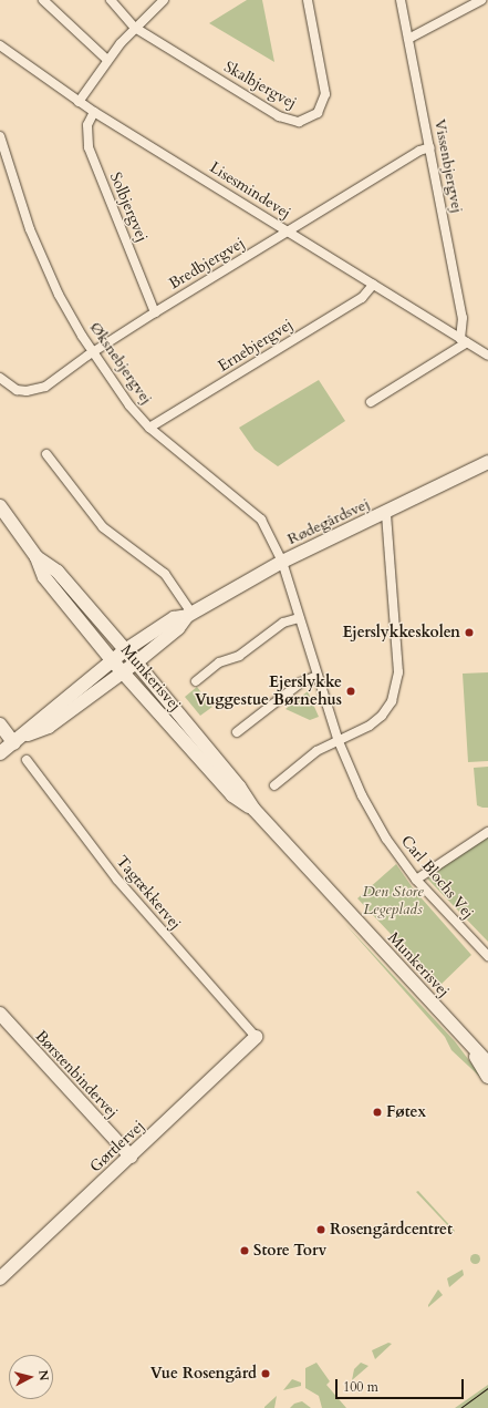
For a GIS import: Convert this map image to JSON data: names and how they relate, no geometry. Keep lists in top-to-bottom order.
{
  "streets": {
    "street": [
      "Skalbjergvej",
      "Vissenbjergvej",
      "Lisesmindevej",
      "Solbjergvej",
      "Bredbjergvej",
      "Ernebjergvej",
      "Øksnebjergvej",
      "Rødegårdsvej",
      "Munkerisvej",
      "Carl Blochs Vej",
      "Tagtækkervej",
      "Børstenbindervej",
      "Gørtlervej"
    ]
  },
  "crossings": [
    ["Vissenbjergvej", "Lisesmindevej"],
    ["Vissenbjergvej", "Bredbjergvej"],
    ["Lisesmindevej", "Solbjergvej"],
    ["Lisesmindevej", "Bredbjergvej"],
    ["Lisesmindevej", "Ernebjergvej"],
    ["Solbjergvej", "Bredbjergvej"],
    ["Bredbjergvej", "Øksnebjergvej"],
    ["Ernebjergvej", "Øksnebjergvej"],
    ["Øksnebjergvej", "Rødegårdsvej"],
    ["Øksnebjergvej", "Carl Blochs Vej"],
    ["Rødegårdsvej", "Munkerisvej"],
    ["Rødegårdsvej", "Carl Blochs Vej"],
    ["Tagtækkervej", "Gørtlervej"],
    ["Børstenbindervej", "Gørtlervej"]
  ],
  "parks": ["Den Store Legeplads"],
  "places": [
    "Ejerslykkeskolen",
    "Ejerslykke Vuggestue Børnehus",
    "Føtex",
    "Rosengårdcentret",
    "Store Torv",
    "Vue Rosengård"
  ],
  "scale_bar": "100 m",
  "north": "right"
}
